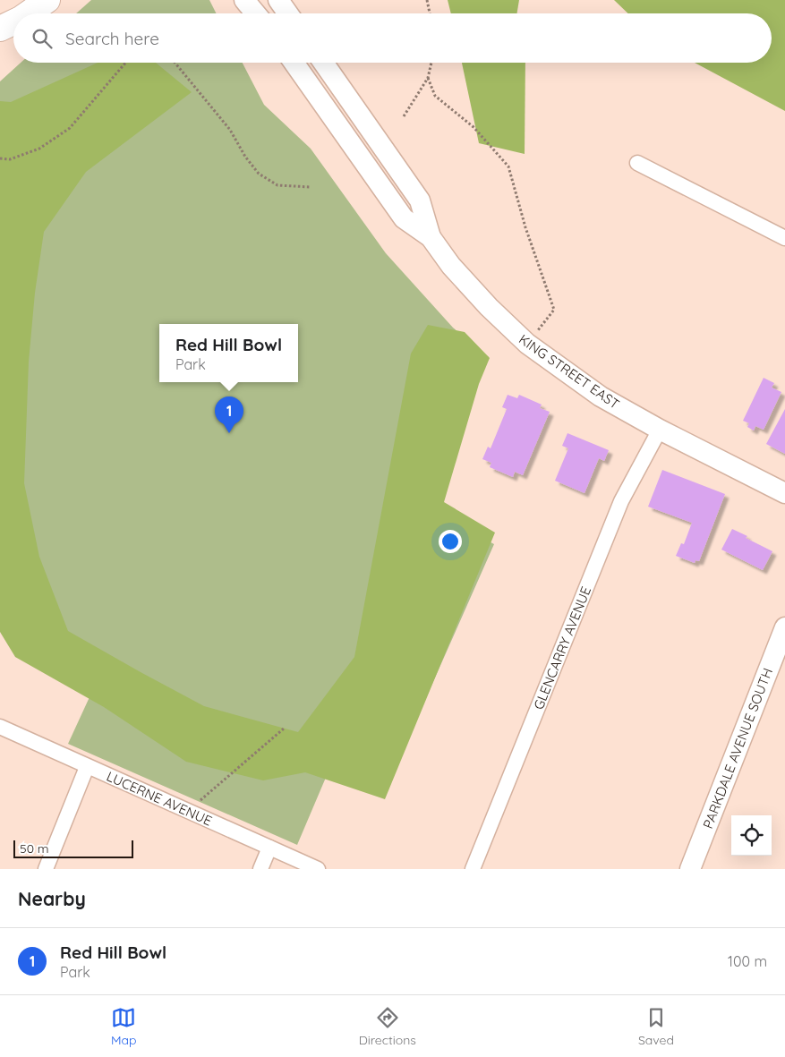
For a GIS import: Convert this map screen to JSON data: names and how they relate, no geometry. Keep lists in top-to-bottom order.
{
  "streets": {
    "main road": ["KING STREET EAST", "PARKDALE AVENUE SOUTH"],
    "street": ["GLENCARRY AVENUE", "LUCERNE AVENUE"]
  },
  "crossings": [
    ["KING STREET EAST", "GLENCARRY AVENUE"]
  ],
  "scale_bar": "50 m",
  "page": {
    "search": "Search here",
    "popup": ["Red Hill Bowl", "Park"],
    "pins": "1",
    "scale": "50 m",
    "heading": "Nearby",
    "list": [
      {
        "mark": "1",
        "name": "Red Hill Bowl",
        "note": "Park",
        "value": "100 m"
      }
    ],
    "nav": ["Map", "Directions", "Saved"]
  }
}
